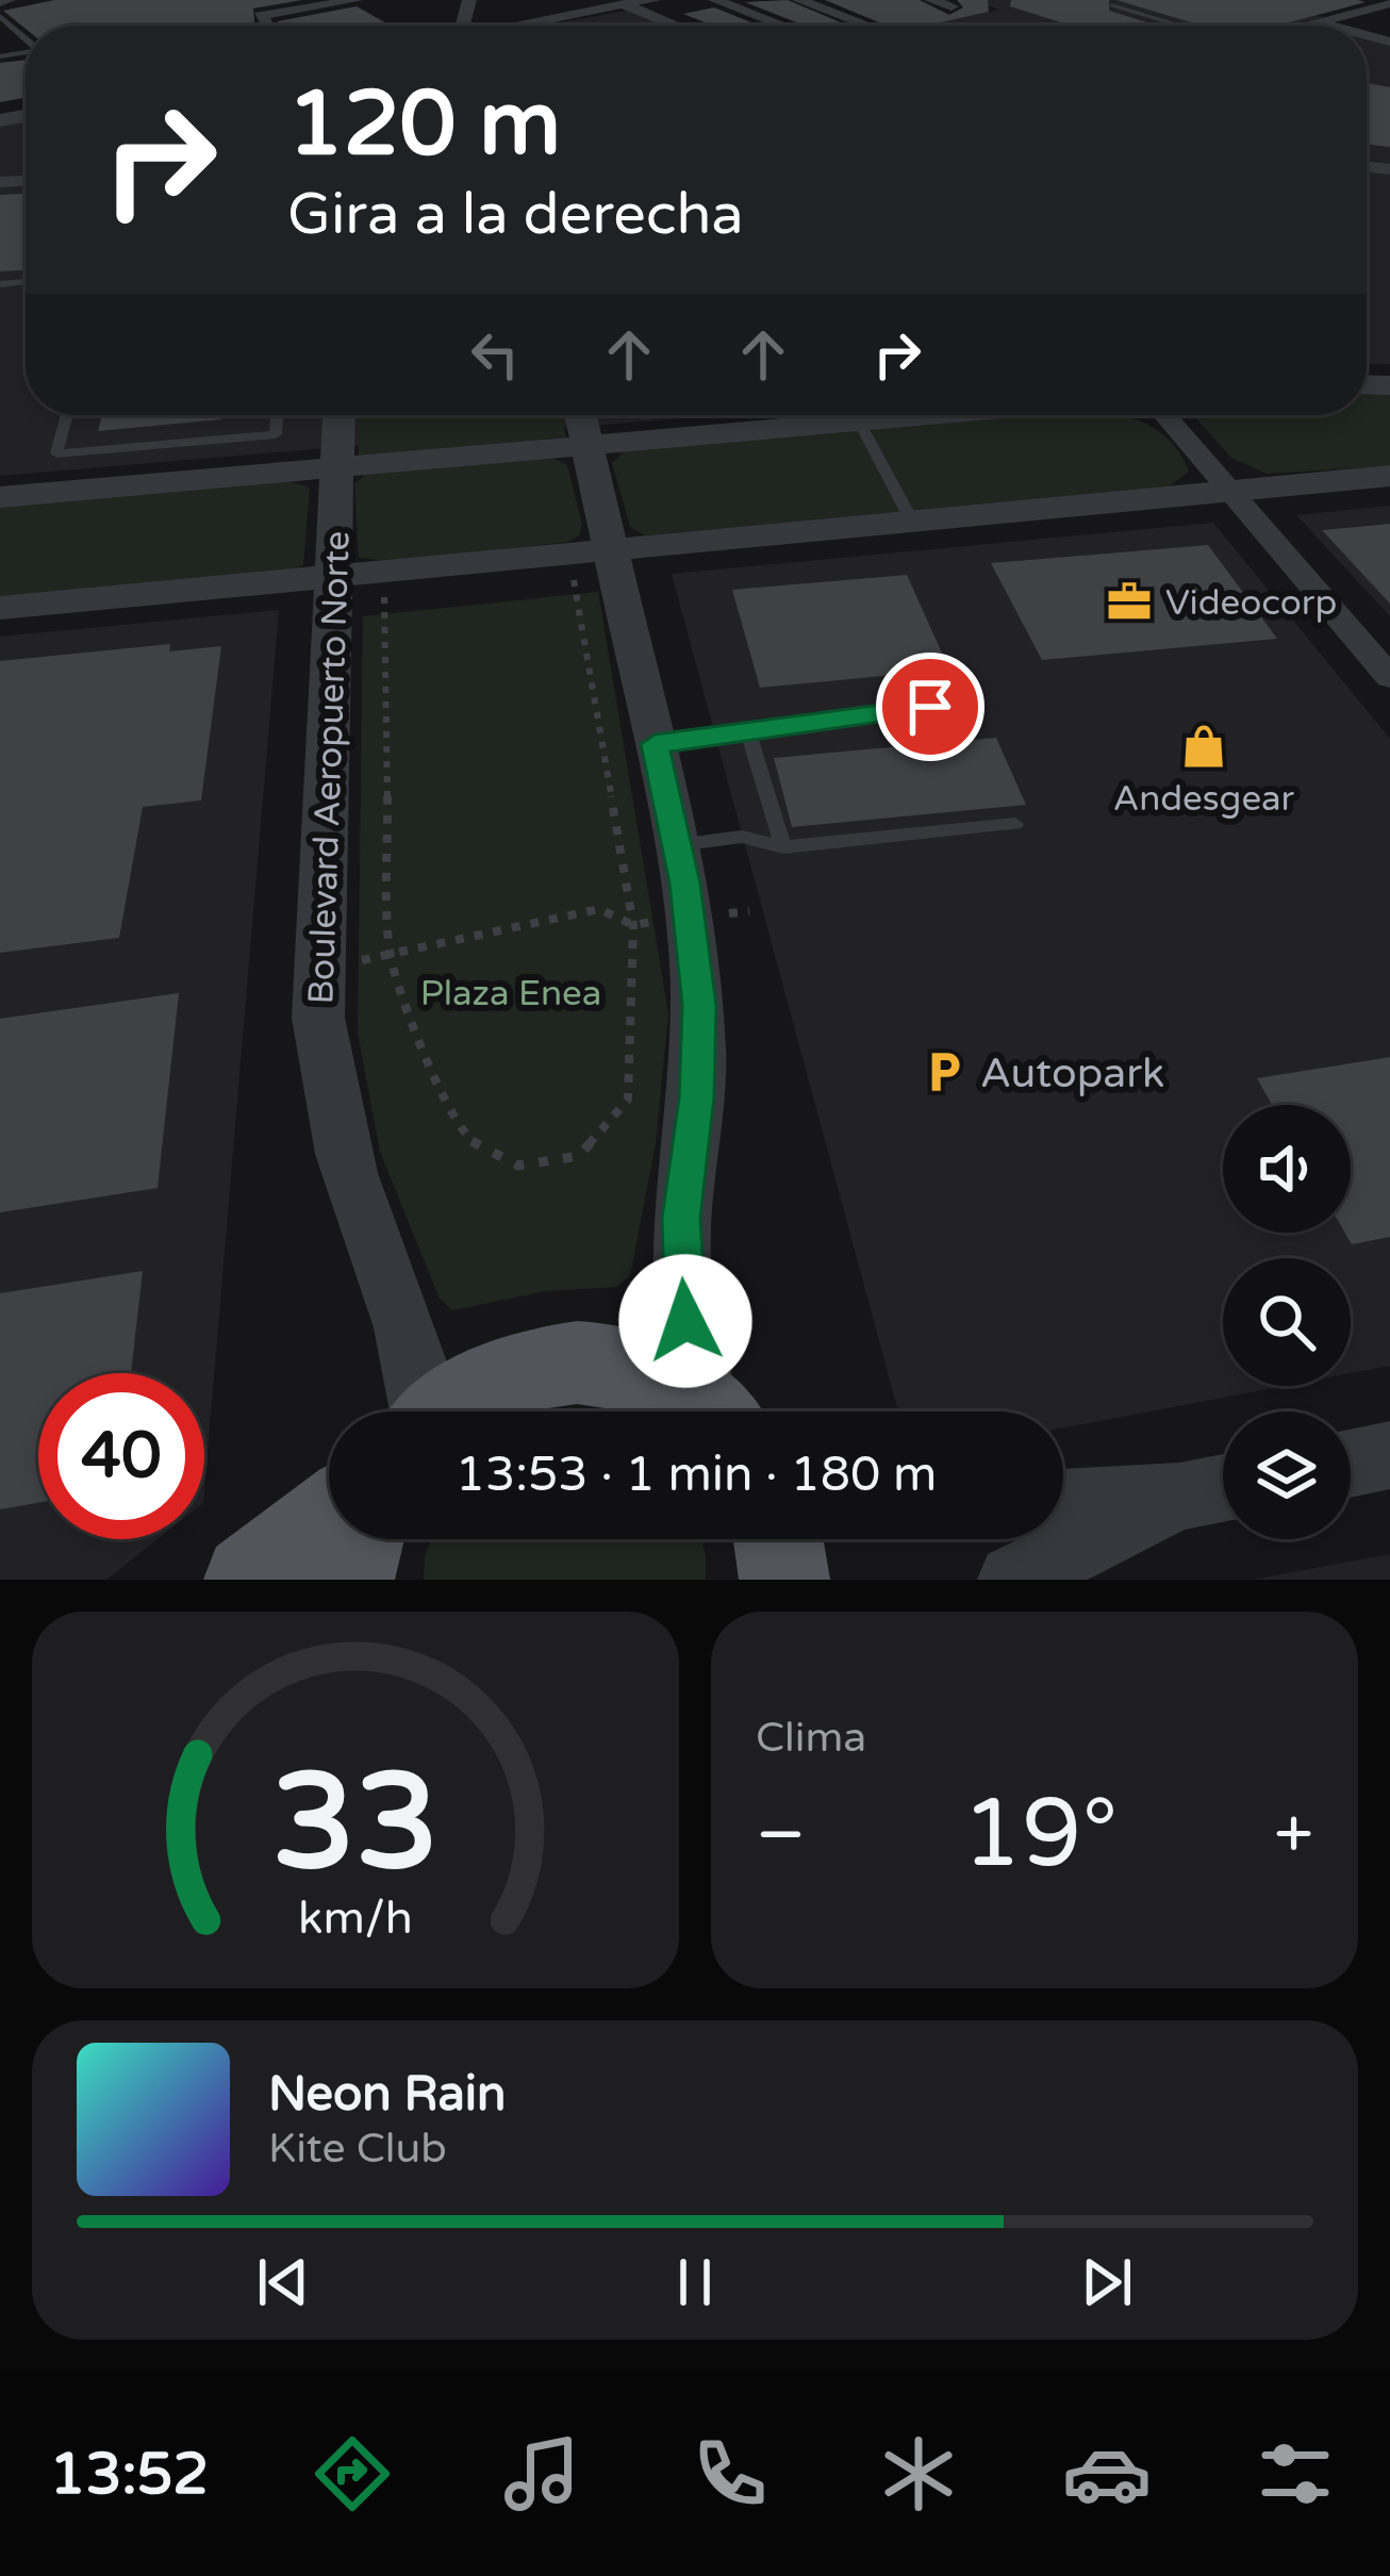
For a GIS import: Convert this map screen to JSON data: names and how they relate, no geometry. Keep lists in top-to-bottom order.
{
  "streets": {
    "street": ["Boulevard Aeropuerto Norte"]
  },
  "parks": ["Plaza Enea"],
  "places": {
    "office": ["Videocorp"],
    "shop": ["Andesgear"],
    "parking": ["Autopark"]
  },
  "page": {
    "turn": ["120 m", "Gira a la derecha"],
    "limit": "40",
    "trip": "13:53 · 1 min · 180 m",
    "tile": "Clima",
    "heat": ["−", "19°", "+"],
    "song": ["Neon Rain", "Kite Club"],
    "tabs": "13:52",
    "gauge": ["33", "km/h"]
  }
}
